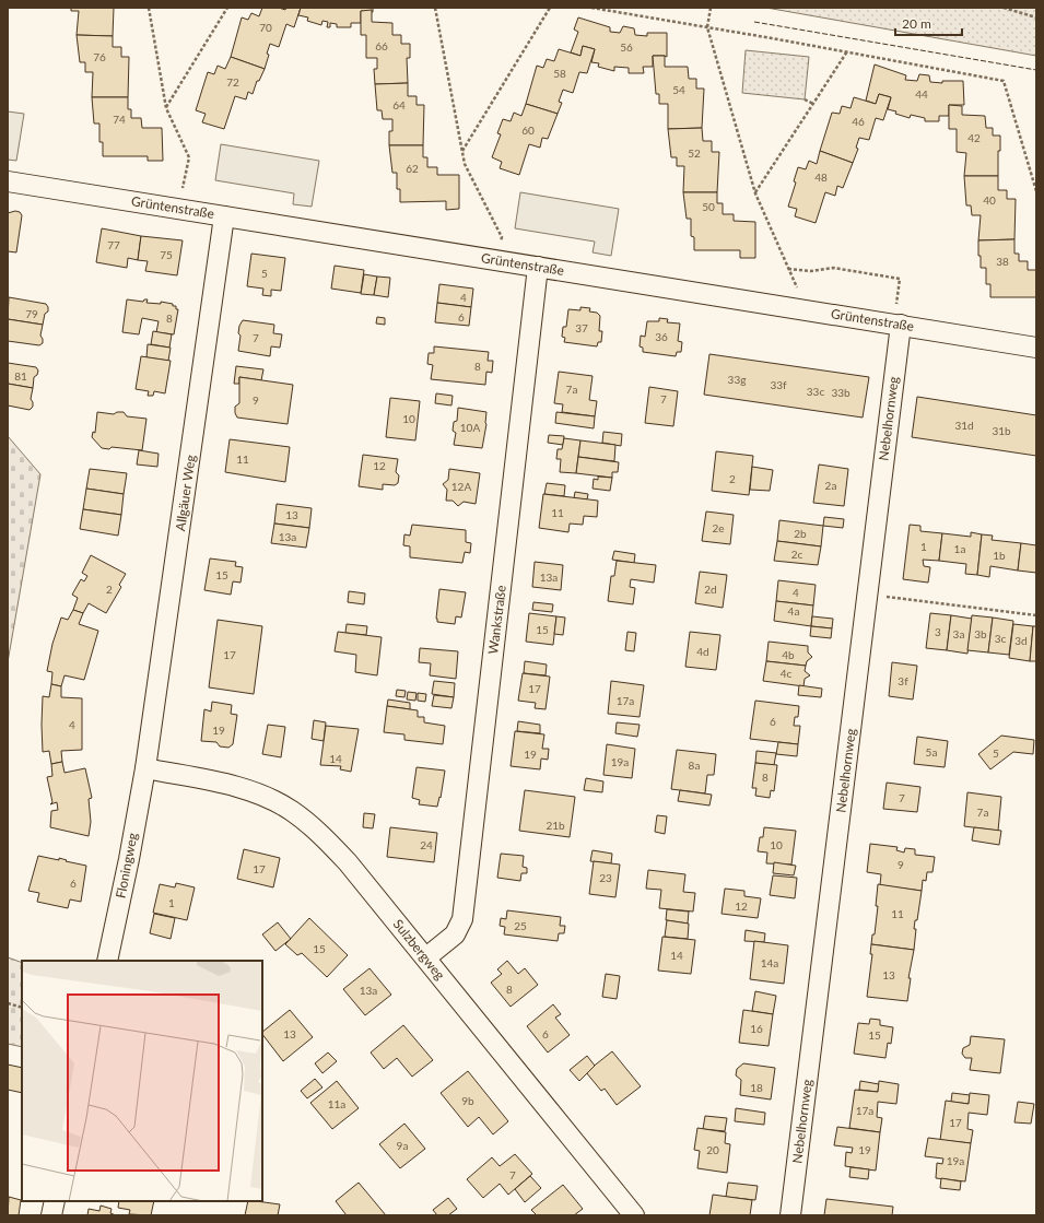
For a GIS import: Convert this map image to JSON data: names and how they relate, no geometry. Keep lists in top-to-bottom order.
{
  "streets": {
    "street": [
      "Grüntenstraße",
      "Nebelhornweg",
      "Allgäuer Weg",
      "Wankstraße",
      "Floningweg",
      "Sulzbergweg"
    ]
  },
  "crossings": [
    ["Grüntenstraße", "Nebelhornweg"],
    ["Grüntenstraße", "Allgäuer Weg"],
    ["Grüntenstraße", "Wankstraße"],
    ["Allgäuer Weg", "Floningweg"],
    ["Allgäuer Weg", "Sulzbergweg"],
    ["Wankstraße", "Sulzbergweg"],
    ["Floningweg", "Sulzbergweg"]
  ],
  "house_numbers": [
    "70",
    "66",
    "56",
    "76",
    "58",
    "72",
    "54",
    "44",
    "64",
    "74",
    "46",
    "60",
    "42",
    "52",
    "62",
    "48",
    "40",
    "50",
    "77",
    "75",
    "38",
    "5",
    "4",
    "79",
    "6",
    "8",
    "37",
    "36",
    "7",
    "8",
    "81",
    "33g",
    "33f",
    "7a",
    "33c",
    "33b",
    "7",
    "9",
    "10",
    "31d",
    "10A",
    "31b",
    "11",
    "12",
    "2",
    "2a",
    "12A",
    "11",
    "13",
    "2e",
    "2b",
    "13a",
    "1",
    "1a",
    "2c",
    "1b",
    "15",
    "13a",
    "2",
    "2d",
    "4",
    "4a",
    "15",
    "3",
    "3a",
    "3b",
    "3c",
    "3d",
    "4d",
    "17",
    "4b",
    "4c",
    "3f",
    "17",
    "17a",
    "6",
    "4",
    "19",
    "5a",
    "5",
    "19",
    "14",
    "19a",
    "8a",
    "8",
    "7",
    "7a",
    "21b",
    "24",
    "10",
    "9",
    "17",
    "23",
    "6",
    "1",
    "12",
    "11",
    "25",
    "15",
    "14",
    "14a",
    "13",
    "8",
    "13a",
    "16",
    "13",
    "6",
    "15",
    "18",
    "9b",
    "11a",
    "17a",
    "17",
    "9a",
    "20",
    "19",
    "19a",
    "7"
  ],
  "scale_bar": "20 m"
}
